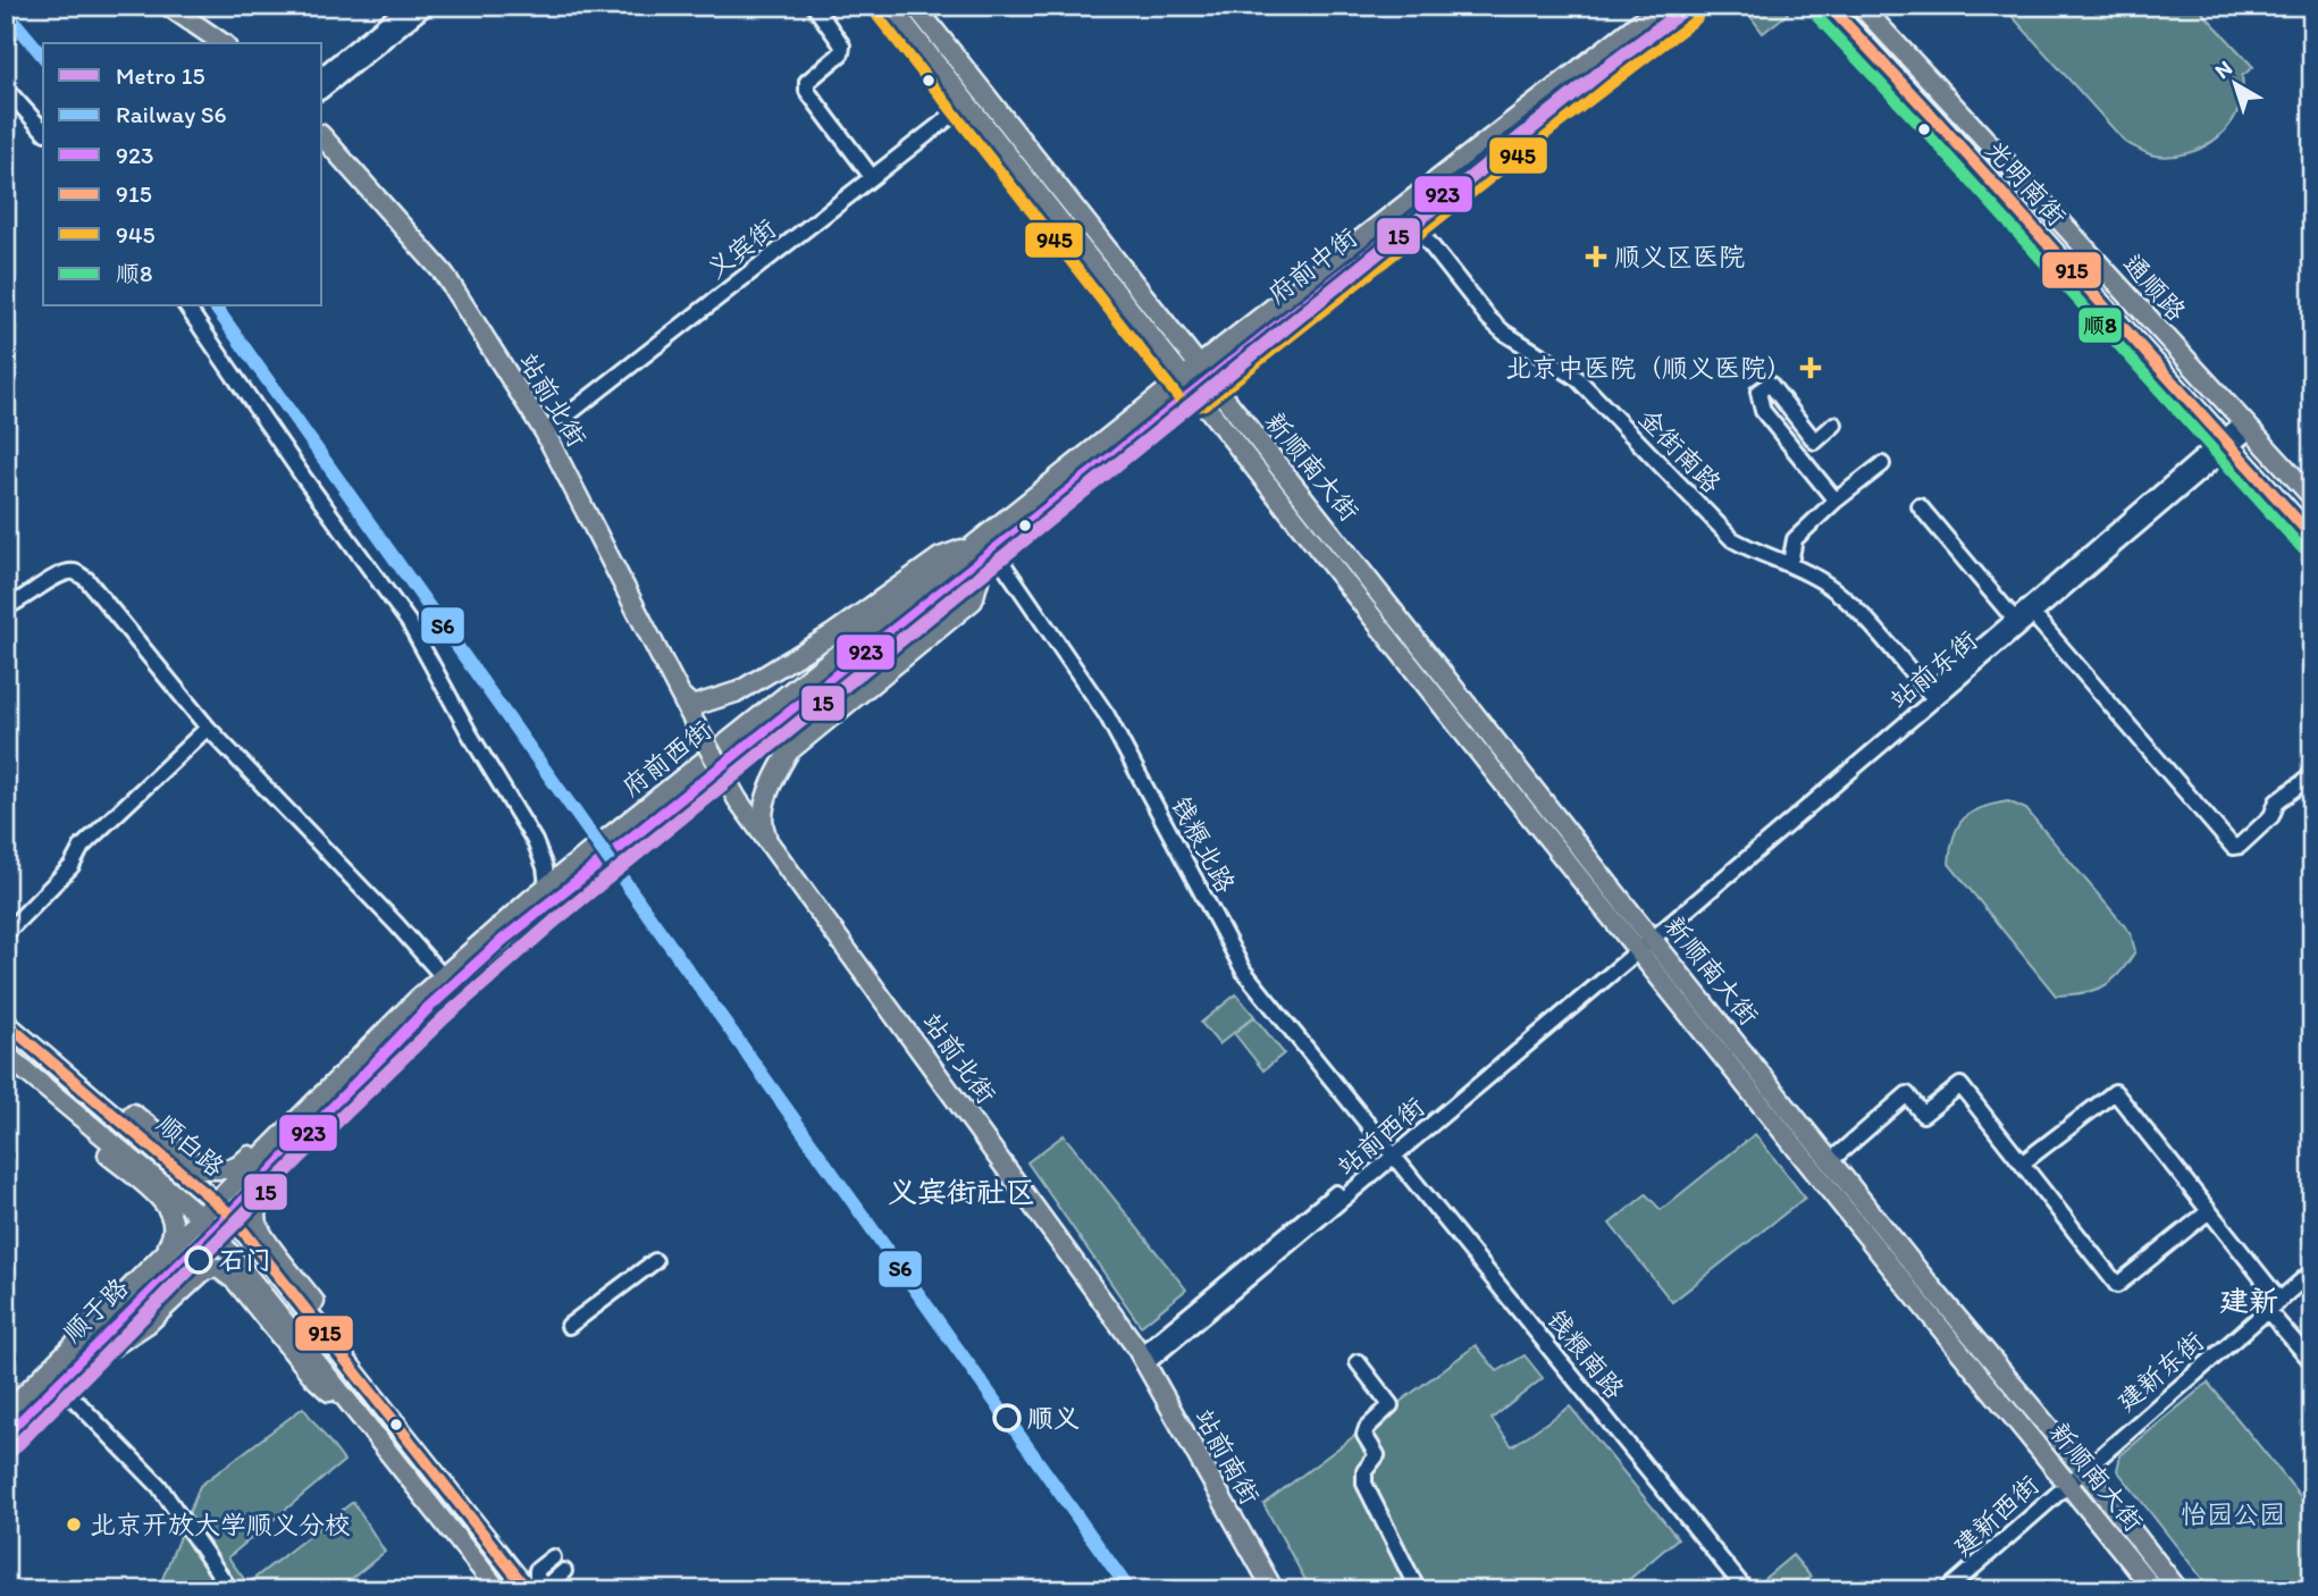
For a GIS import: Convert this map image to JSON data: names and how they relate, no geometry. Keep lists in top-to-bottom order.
{
  "streets": {
    "main road": [
      "光明南街",
      "府前中街",
      "通顺路",
      "站前北街",
      "新顺南大街",
      "府前西街",
      "顺白路",
      "顺于路",
      "站前南街"
    ],
    "street": [
      "义宾街",
      "金街南路",
      "站前东街",
      "钱粮北路",
      "站前西街",
      "钱粮南路",
      "建新东街",
      "建新西街"
    ]
  },
  "crossings": [
    ["光明南街", "站前东街"],
    ["义宾街", "站前北街"],
    ["义宾街", "新顺南大街"],
    ["府前中街", "金街南路"],
    ["府前中街", "新顺南大街"],
    ["府前中街", "府前西街"],
    ["通顺路", "站前东街"],
    ["站前北街", "站前西街"],
    ["站前北街", "站前南街"],
    ["金街南路", "站前东街"],
    ["新顺南大街", "站前东街"],
    ["新顺南大街", "府前西街"],
    ["新顺南大街", "站前西街"],
    ["新顺南大街", "建新东街"],
    ["新顺南大街", "建新西街"],
    ["站前东街", "站前西街"],
    ["府前西街", "钱粮北路"],
    ["府前西街", "顺白路"],
    ["府前西街", "顺于路"],
    ["钱粮北路", "站前西街"],
    ["钱粮北路", "钱粮南路"],
    ["站前西街", "钱粮南路"],
    ["站前西街", "站前南街"],
    ["顺白路", "顺于路"],
    ["建新东街", "建新西街"]
  ],
  "districts": ["义宾街社区", "建新"],
  "parks": ["怡园公园"],
  "places": {
    "health": ["顺义区医院", "北京中医院（顺义医院）"],
    "other": ["石门", "顺义", "北京开放大学顺义分校"]
  },
  "lines": [
    "metro line 15",
    "transit line 923",
    "transit line 915",
    "rail line S6",
    "transit line 945",
    "transit line 顺8"
  ],
  "legend": [
    "Metro 15",
    "Railway S6",
    "923",
    "915",
    "945",
    "顺8"
  ],
  "north": "top left"
}
